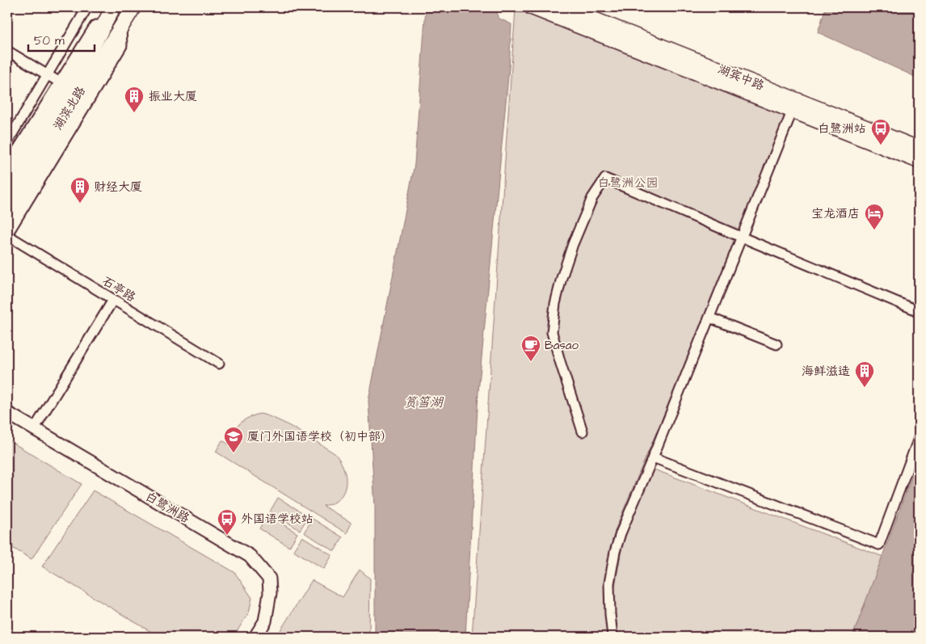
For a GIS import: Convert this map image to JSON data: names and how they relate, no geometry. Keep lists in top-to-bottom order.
{
  "streets": {
    "main road": ["湖宾中路", "湖滨北路"],
    "street": ["石亭路", "白鹭洲路"]
  },
  "water": ["筼筜湖"],
  "parks": ["白鹭洲公园"],
  "places": {
    "building": ["振业大厦", "财经大厦", "海鲜滋造"],
    "bus stop": ["白鹭洲站", "外国语学校站"],
    "hotel": ["宝龙酒店"],
    "cafe": ["Basao"],
    "school or university": ["厦门外国语学校（初中部）"]
  },
  "scale_bar": "50 m"
}
